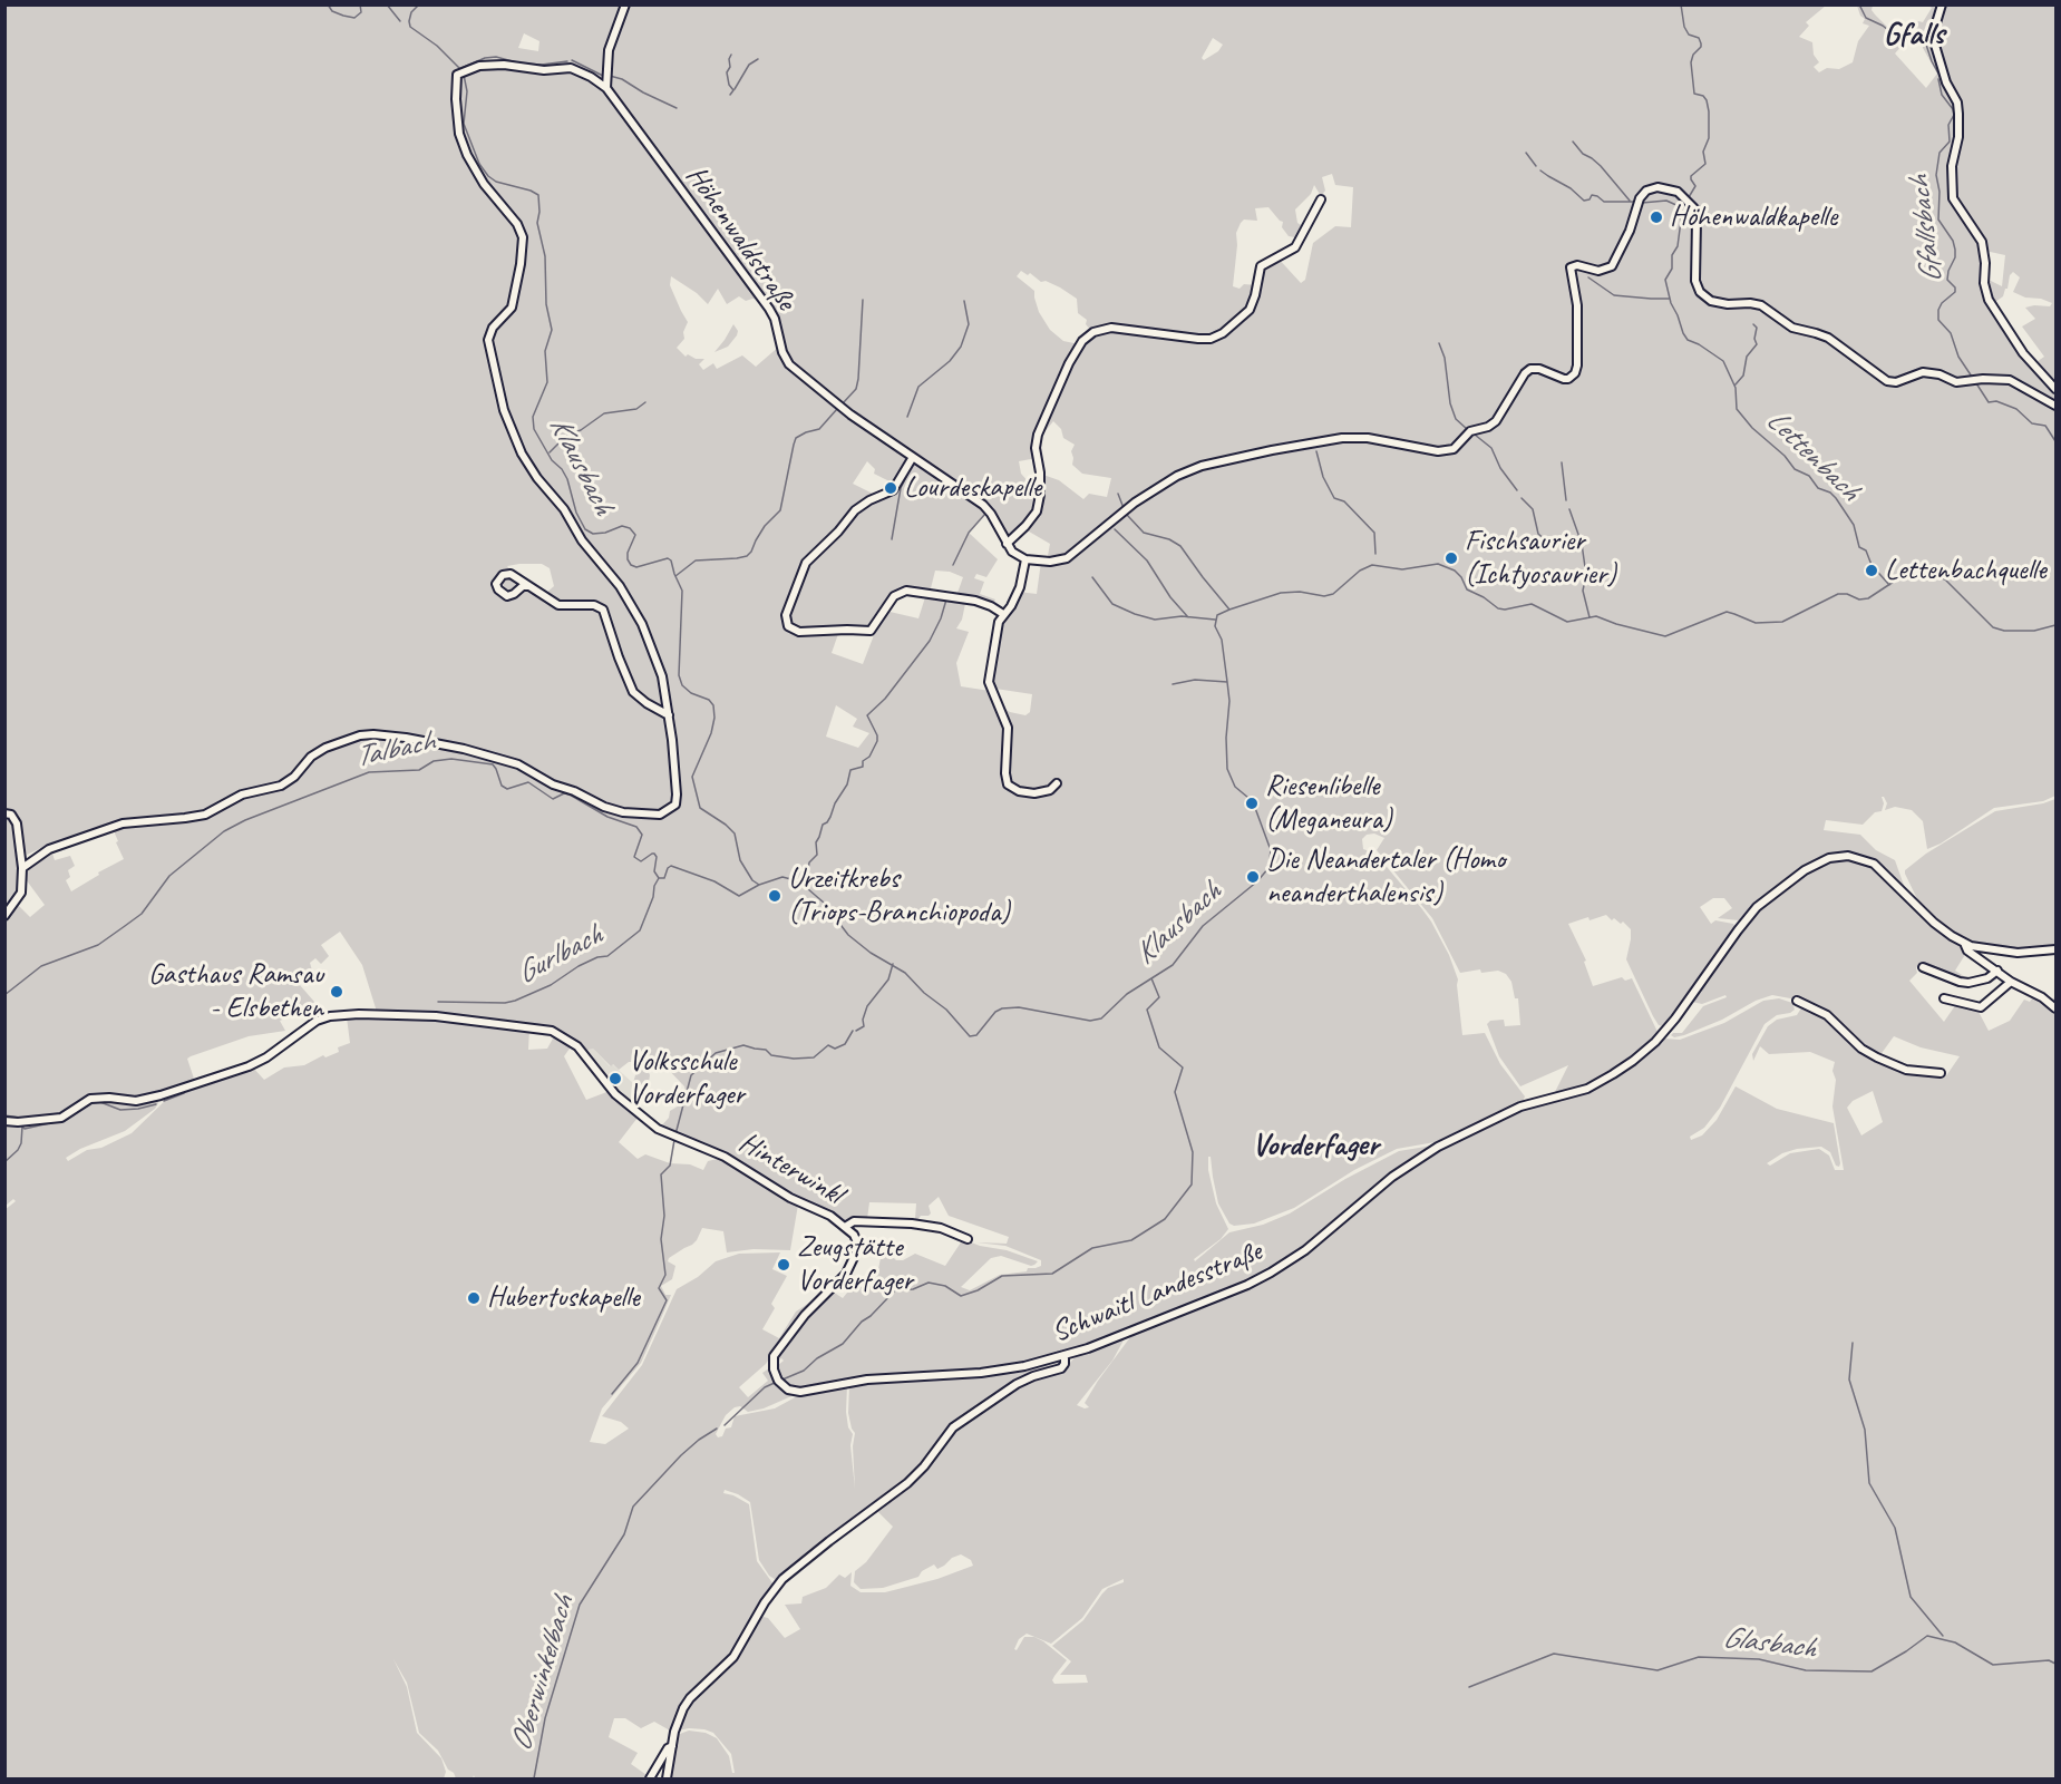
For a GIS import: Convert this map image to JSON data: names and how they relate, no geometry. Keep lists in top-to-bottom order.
{
  "streets": {
    "street": ["Höhenwaldstraße", "Hinterwinkl", "Schwaitl Landesstraße"]
  },
  "crossings": [
    ["Hinterwinkl", "Schwaitl Landesstraße"]
  ],
  "districts": ["Gfalls", "Vorderfager"],
  "water": [
    "Gfallsbach",
    "Lettenbach",
    "Klausbach",
    "Talbach",
    "Gurlbach",
    "Glasbach",
    "Oberwinkelbach"
  ],
  "places": [
    "Höhenwaldkapelle",
    "Lourdeskapelle",
    "Fischsaurier (Ichtyosaurier)",
    "Lettenbachquelle",
    "Riesenlibelle (Meganeura)",
    "Die Neandertaler (Homo neanderthalensis)",
    "Urzeitkrebs (Triops-Branchiopoda)",
    "Gasthaus Ramsau - Elsbethen",
    "Volksschule Vorderfager",
    "Zeugstätte Vorderfager",
    "Hubertuskapelle"
  ]
}
